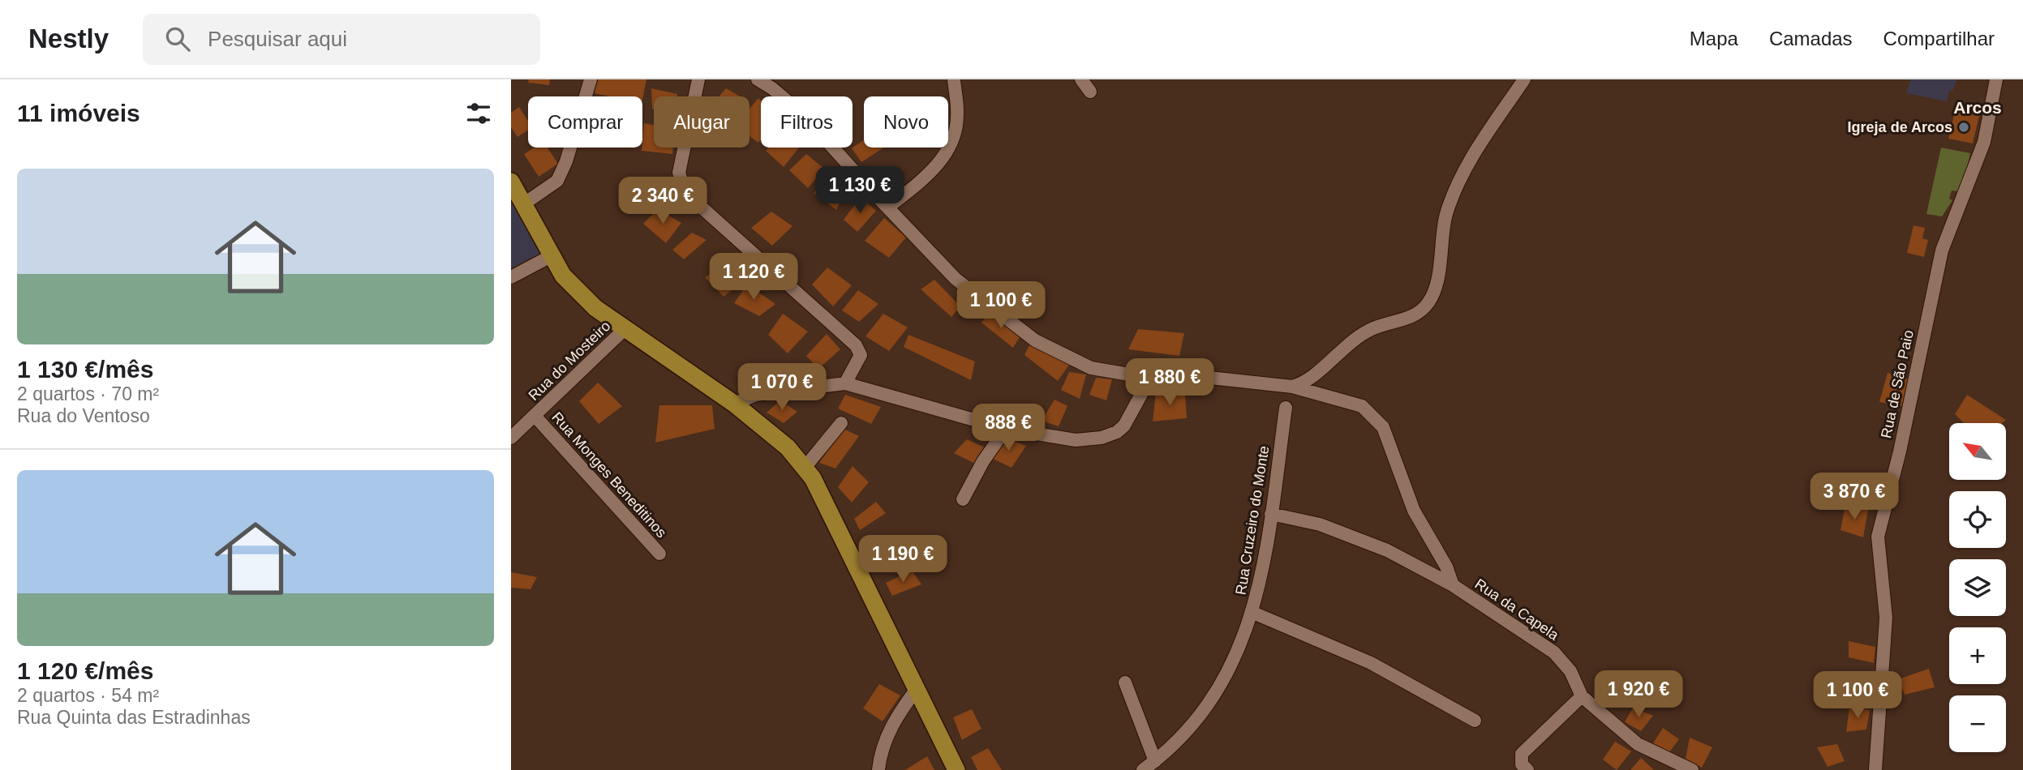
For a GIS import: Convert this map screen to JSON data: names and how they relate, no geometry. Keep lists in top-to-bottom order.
{
  "streets": {
    "street": [
      "Rua do Mosteiro",
      "Rua de São Paio",
      "Rua Monges Beneditinos",
      "Rua Cruzeiro do Monte",
      "Rua da Capela"
    ]
  },
  "crossings": [
    ["Rua do Mosteiro", "Rua Monges Beneditinos"]
  ],
  "districts": ["Arcos"],
  "places": ["Igreja de Arcos"],
  "north": "top left",
  "page": {
    "header": "Nestly",
    "search": "Pesquisar aqui",
    "nav": ["Mapa", "Camadas", "Compartilhar"],
    "heading": "11 imóveis",
    "chip": [
      "Comprar",
      "Alugar",
      "Filtros",
      "Novo"
    ],
    "list": [
      {
        "name": "1 130 €/mês",
        "note": "2 quartos · 70 m² · Rua do Ventoso"
      },
      {
        "name": "1 120 €/mês",
        "note": "2 quartos · 54 m² · Rua Quinta das Estradinhas"
      }
    ],
    "price": [
      "1 130 €",
      "2 340 €",
      "1 120 €",
      "1 100 €",
      "1 880 €",
      "1 070 €",
      "888 €",
      "3 870 €",
      "1 190 €",
      "1 920 €",
      "1 100 €"
    ],
    "map_buttons": ["+", "−"]
  }
}
